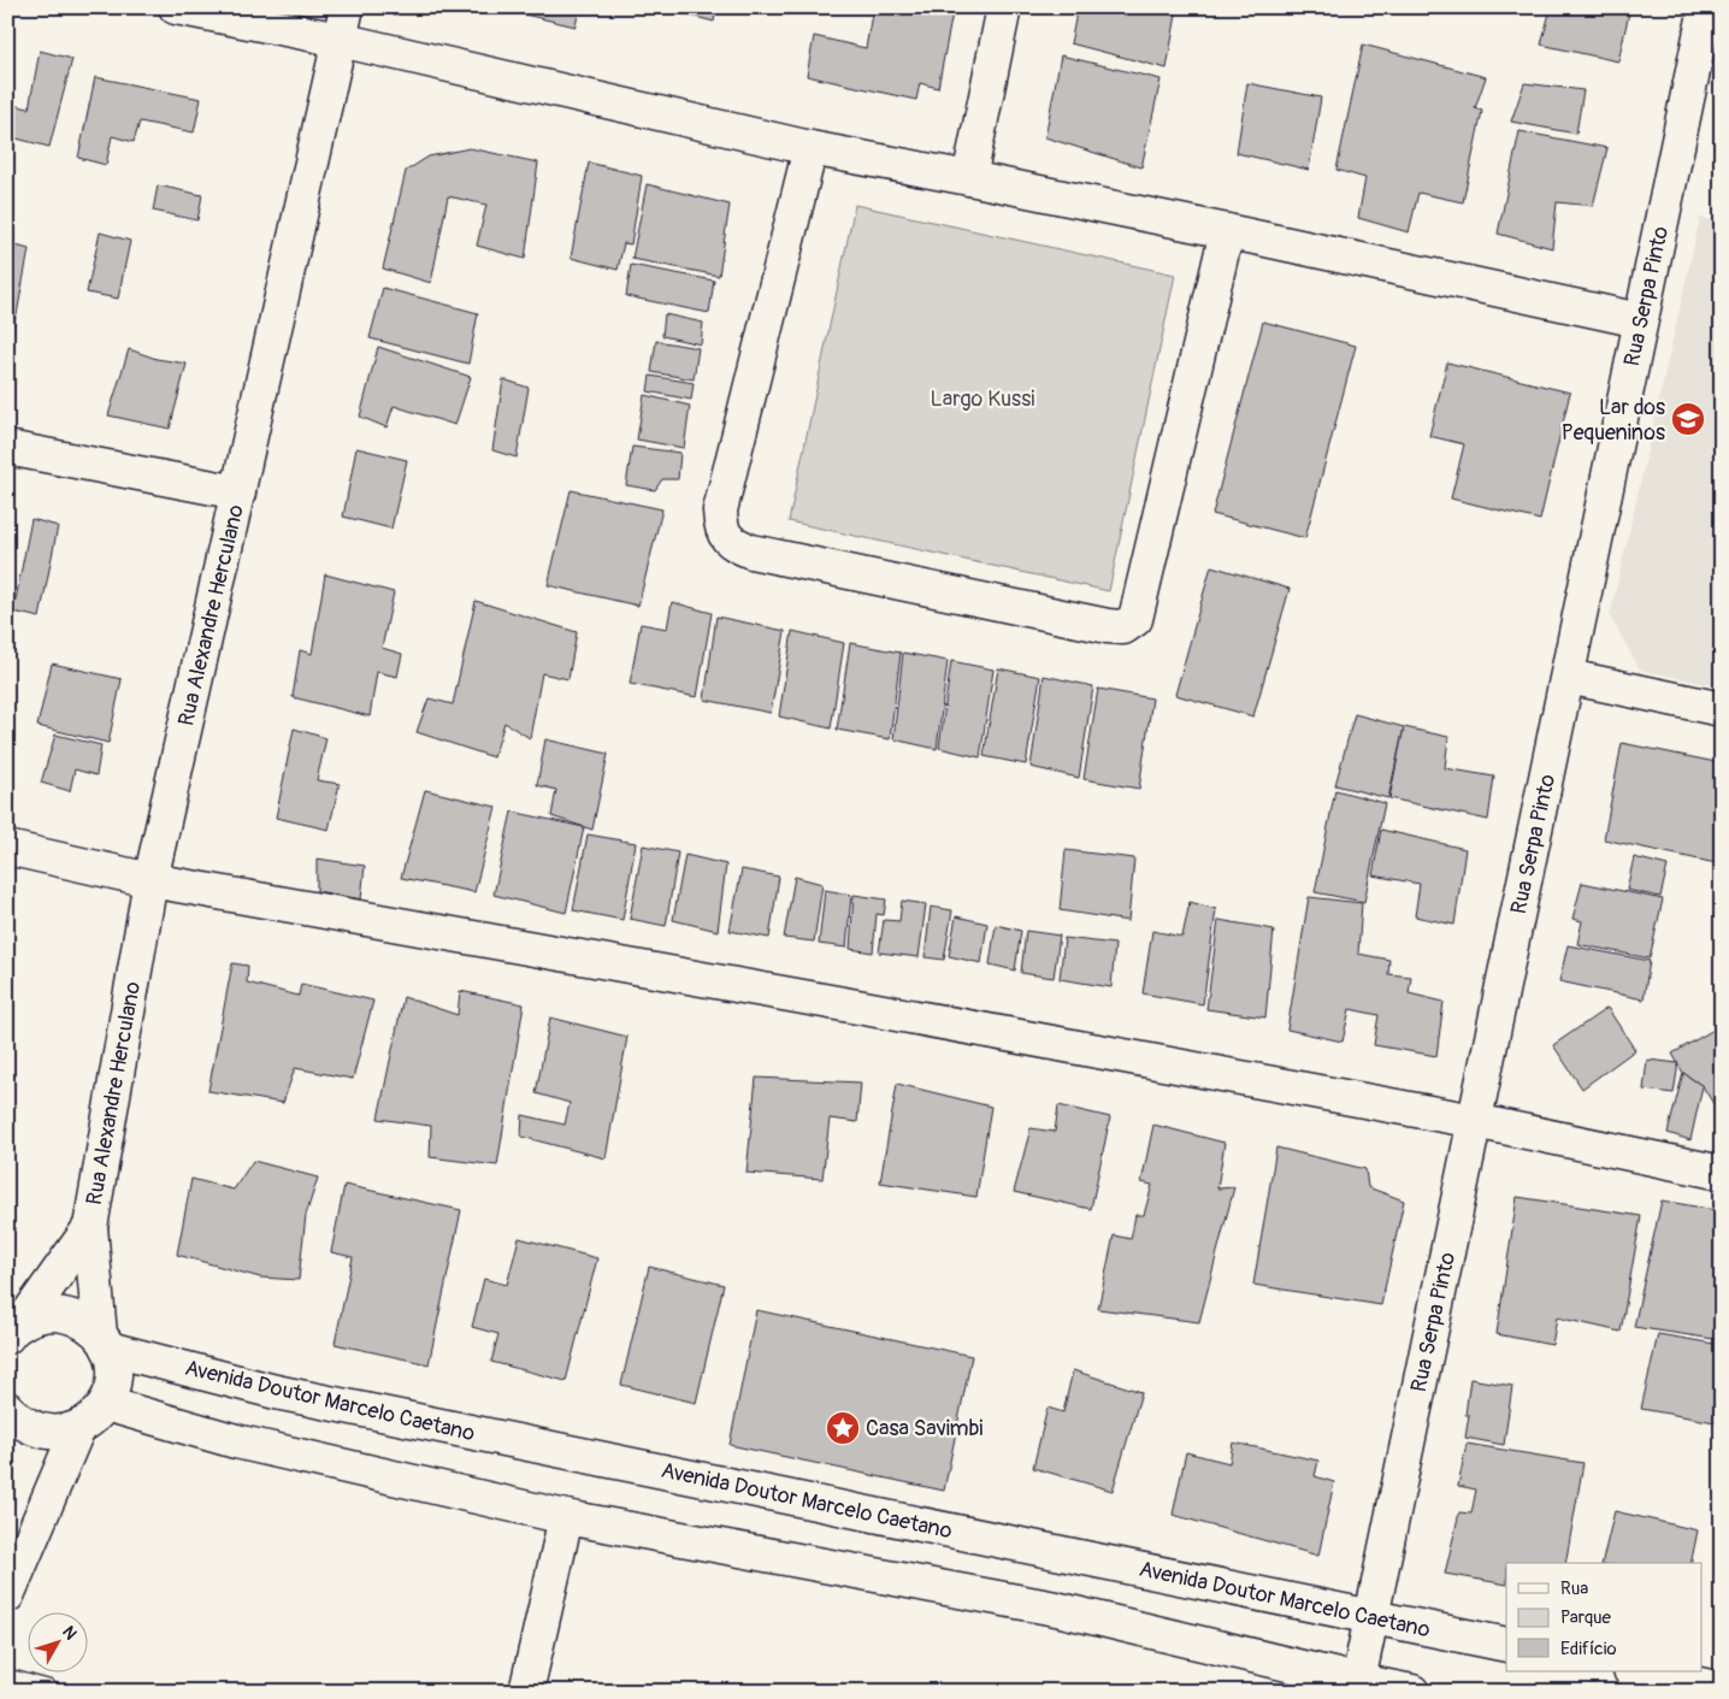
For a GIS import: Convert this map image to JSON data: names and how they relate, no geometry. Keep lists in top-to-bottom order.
{
  "streets": {
    "street": ["Rua Serpa Pinto", "Rua Alexandre Herculano", "Avenida Doutor Marcelo Caetano"]
  },
  "crossings": [
    ["Rua Serpa Pinto", "Avenida Doutor Marcelo Caetano"],
    ["Rua Alexandre Herculano", "Avenida Doutor Marcelo Caetano"]
  ],
  "parks": ["Largo Kussi"],
  "places": {
    "school or university": ["Lar dos Pequeninos"],
    "place": ["Casa Savimbi"]
  },
  "legend": ["Rua", "Parque", "Edifício"],
  "north": "top right"
}
